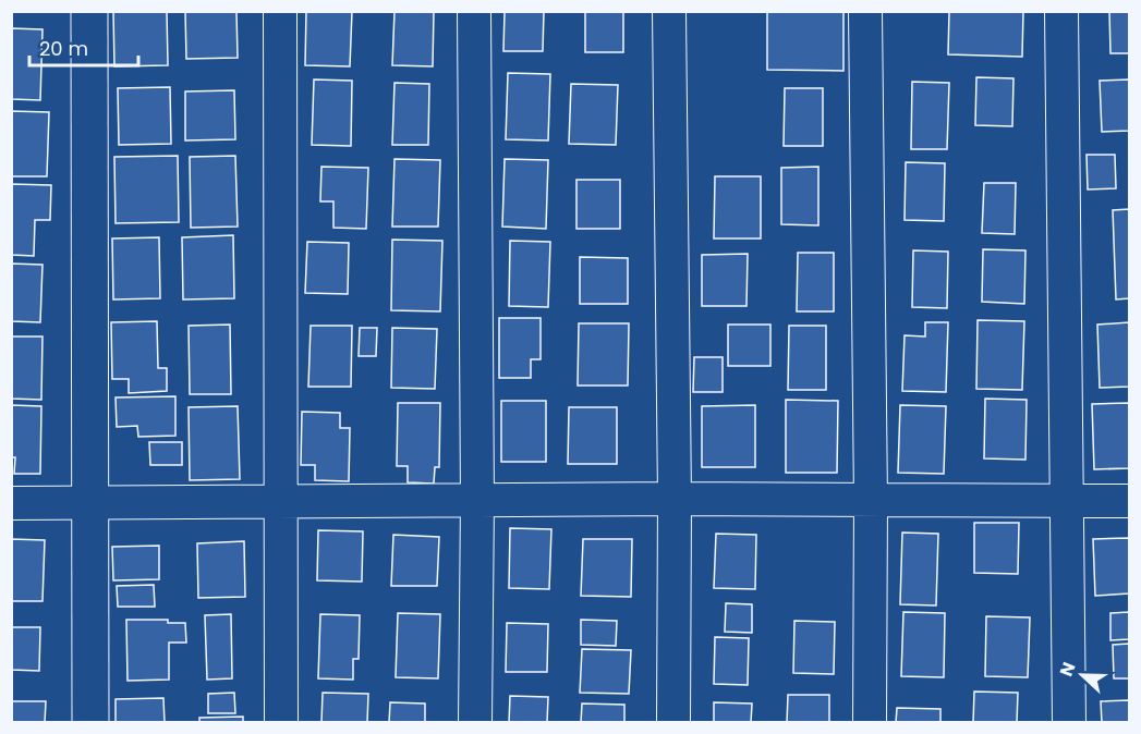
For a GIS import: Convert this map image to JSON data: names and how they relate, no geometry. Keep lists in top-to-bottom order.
{
  "scale_bar": "20 m",
  "north": "left"
}
